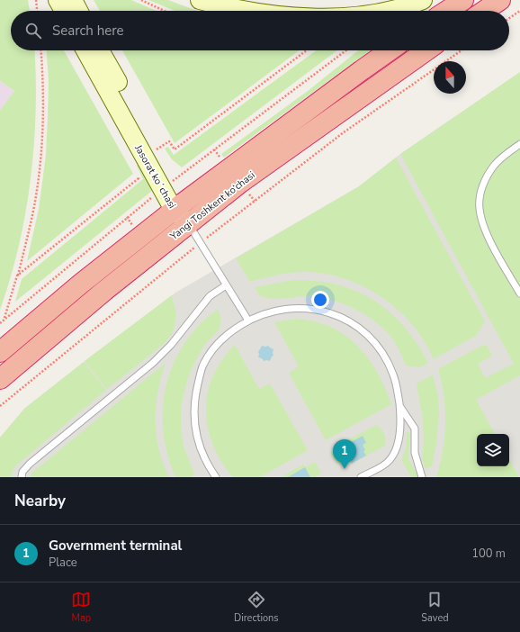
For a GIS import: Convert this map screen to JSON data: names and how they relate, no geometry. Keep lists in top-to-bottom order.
{
  "streets": {
    "highway": ["Yangi Toshkent ko‘chasi"],
    "main road": ["Jasorat koʻchasi"]
  },
  "crossings": [
    ["Jasorat koʻchasi", "Yangi Toshkent ko‘chasi"]
  ],
  "north": "top",
  "page": {
    "search": "Search here",
    "pins": "1",
    "heading": "Nearby",
    "list": [
      {
        "mark": "1",
        "name": "Government terminal",
        "note": "Place",
        "value": "100 m"
      }
    ],
    "nav": ["Map", "Directions", "Saved"]
  }
}
